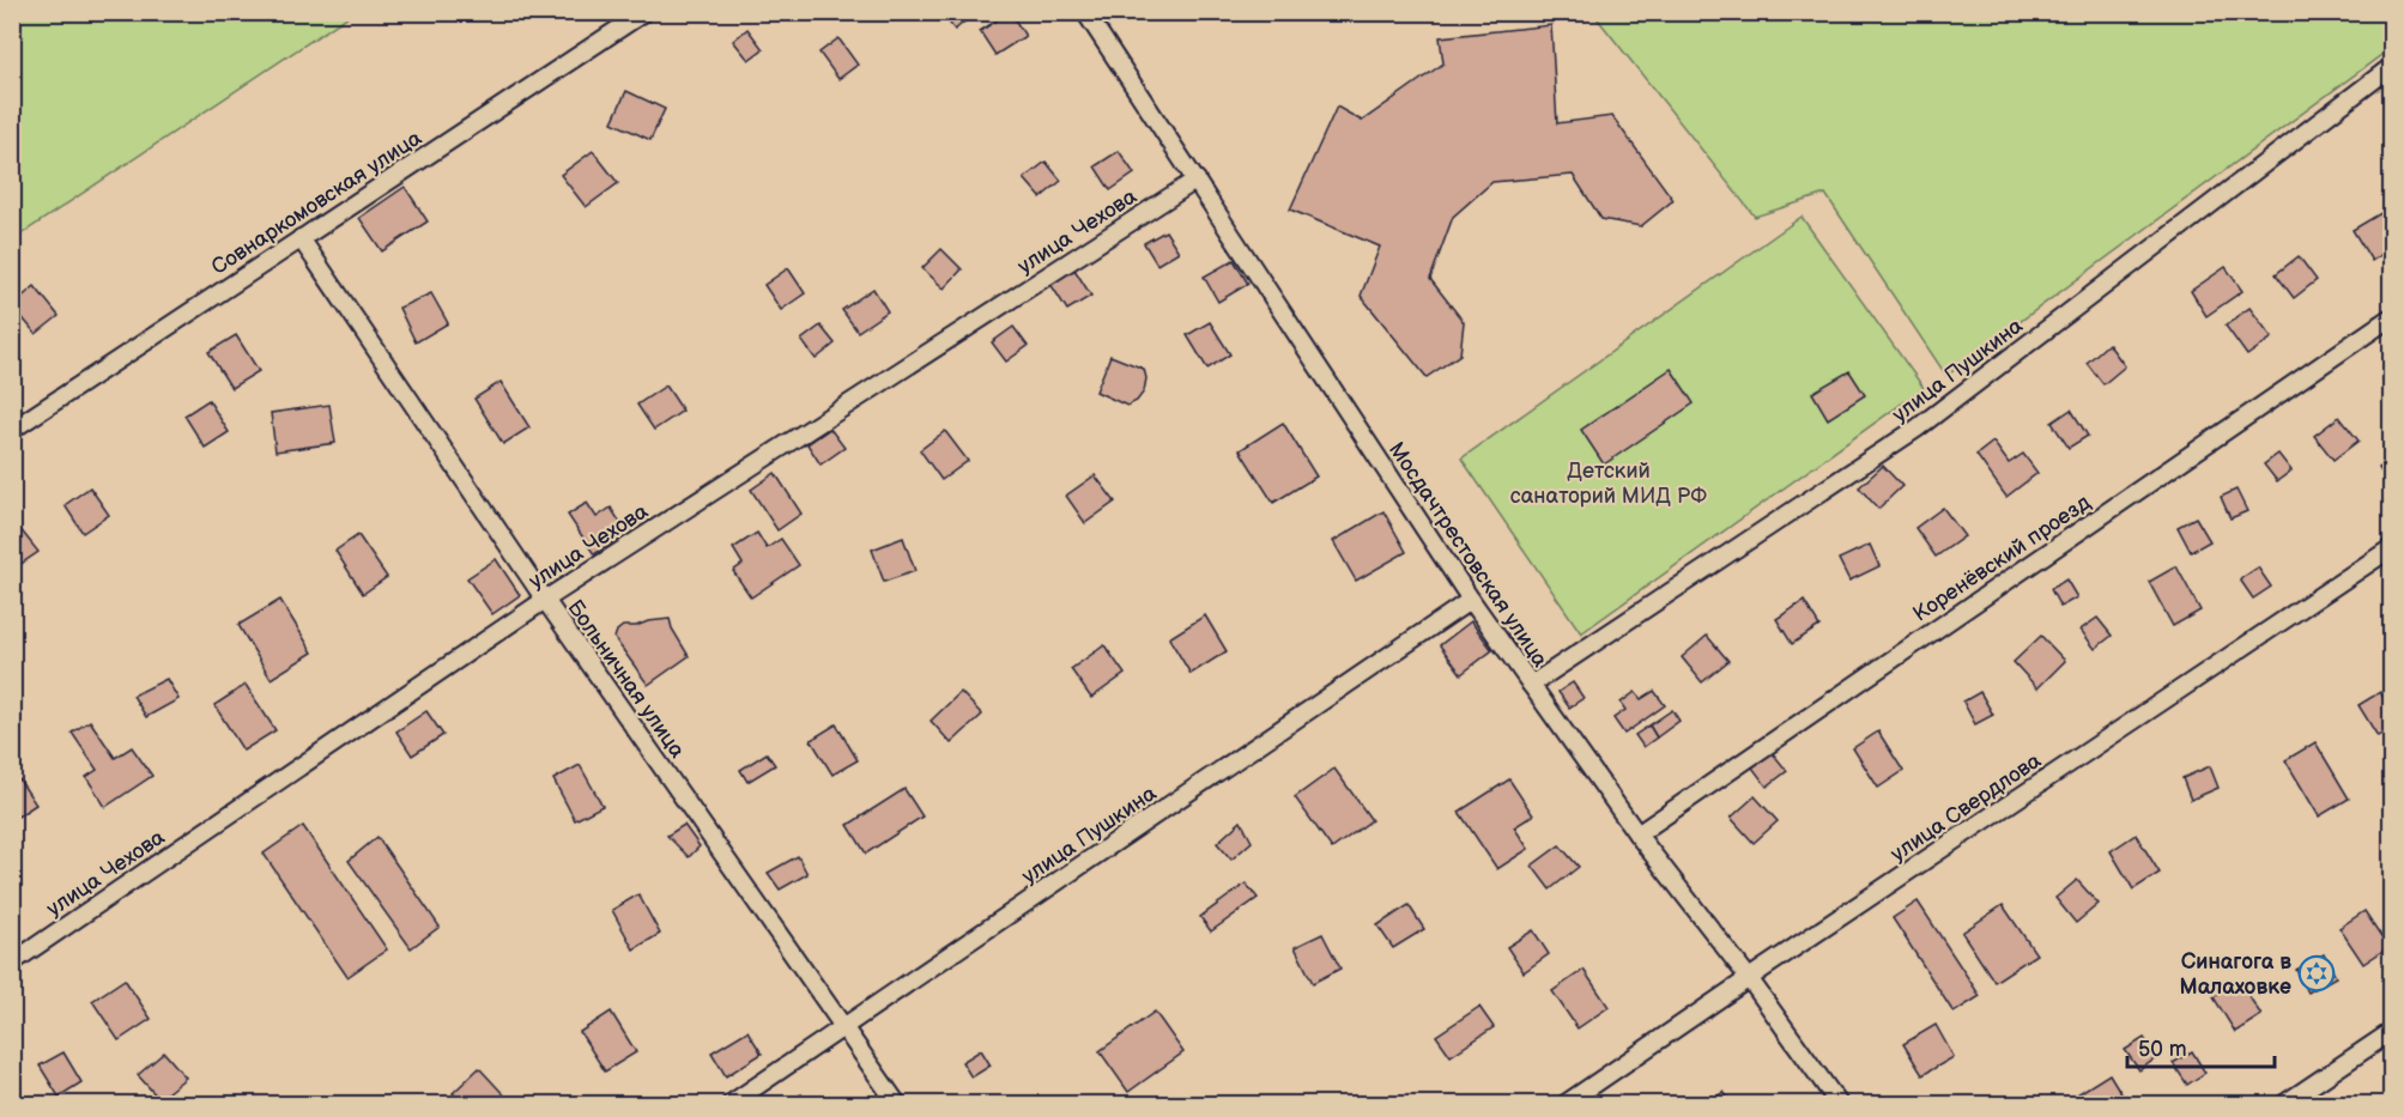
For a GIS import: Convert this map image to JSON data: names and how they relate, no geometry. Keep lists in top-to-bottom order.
{
  "streets": {
    "street": [
      "Совнаркомовская улица",
      "улица Чехова",
      "улица Пушкина",
      "Мосдачтрестовская улица",
      "Коренёвский проезд",
      "Больничная улица",
      "улица Свердлова"
    ]
  },
  "crossings": [
    ["Совнаркомовская улица", "Больничная улица"],
    ["улица Чехова", "Мосдачтрестовская улица"],
    ["улица Чехова", "Больничная улица"],
    ["улица Пушкина", "Мосдачтрестовская улица"],
    ["улица Пушкина", "Больничная улица"],
    ["Мосдачтрестовская улица", "Коренёвский проезд"],
    ["Мосдачтрестовская улица", "улица Свердлова"]
  ],
  "parks": ["Детский санаторий МИД РФ"],
  "places": {
    "synagogue": ["Синагога в Малаховке"]
  },
  "scale_bar": "50 m"
}
